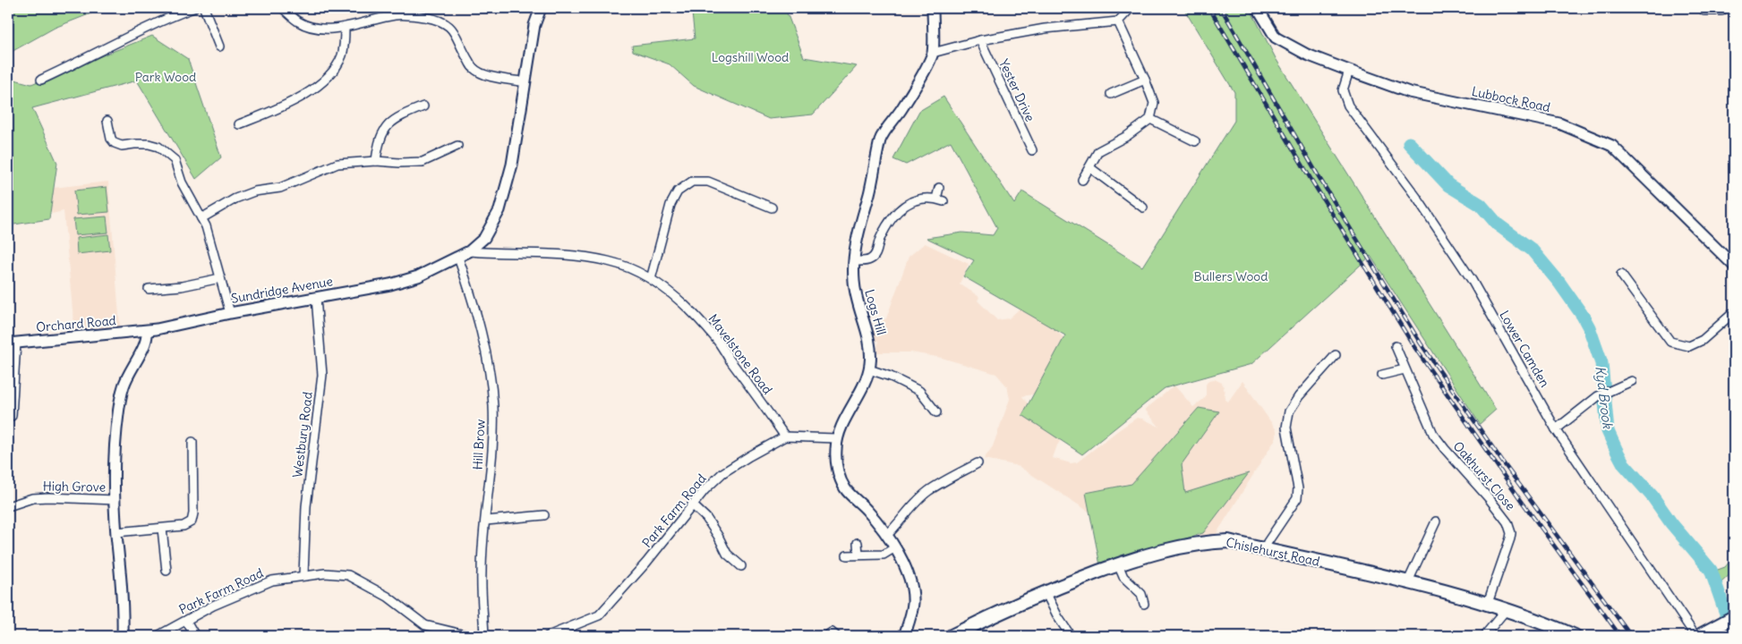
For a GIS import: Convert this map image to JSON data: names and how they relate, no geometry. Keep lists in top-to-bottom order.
{
  "streets": {
    "main road": ["Chislehurst Road"],
    "street": [
      "Yester Drive",
      "Lubbock Road",
      "Sundridge Avenue",
      "Logs Hill",
      "Orchard Road",
      "Lower Camden",
      "Mavelstone Road",
      "Westbury Road",
      "Hill Brow",
      "Oakhurst Close",
      "High Grove",
      "Park Farm Road"
    ]
  },
  "crossings": [
    ["Lubbock Road", "Lower Camden"],
    ["Sundridge Avenue", "Orchard Road"],
    ["Sundridge Avenue", "Mavelstone Road"],
    ["Sundridge Avenue", "Westbury Road"],
    ["Sundridge Avenue", "Hill Brow"],
    ["Mavelstone Road", "Park Farm Road"],
    ["Westbury Road", "Park Farm Road"],
    ["Oakhurst Close", "Chislehurst Road"]
  ],
  "water": ["Kyd Brook"],
  "parks": ["Logshill Wood", "Park Wood", "Bullers Wood"]
}
